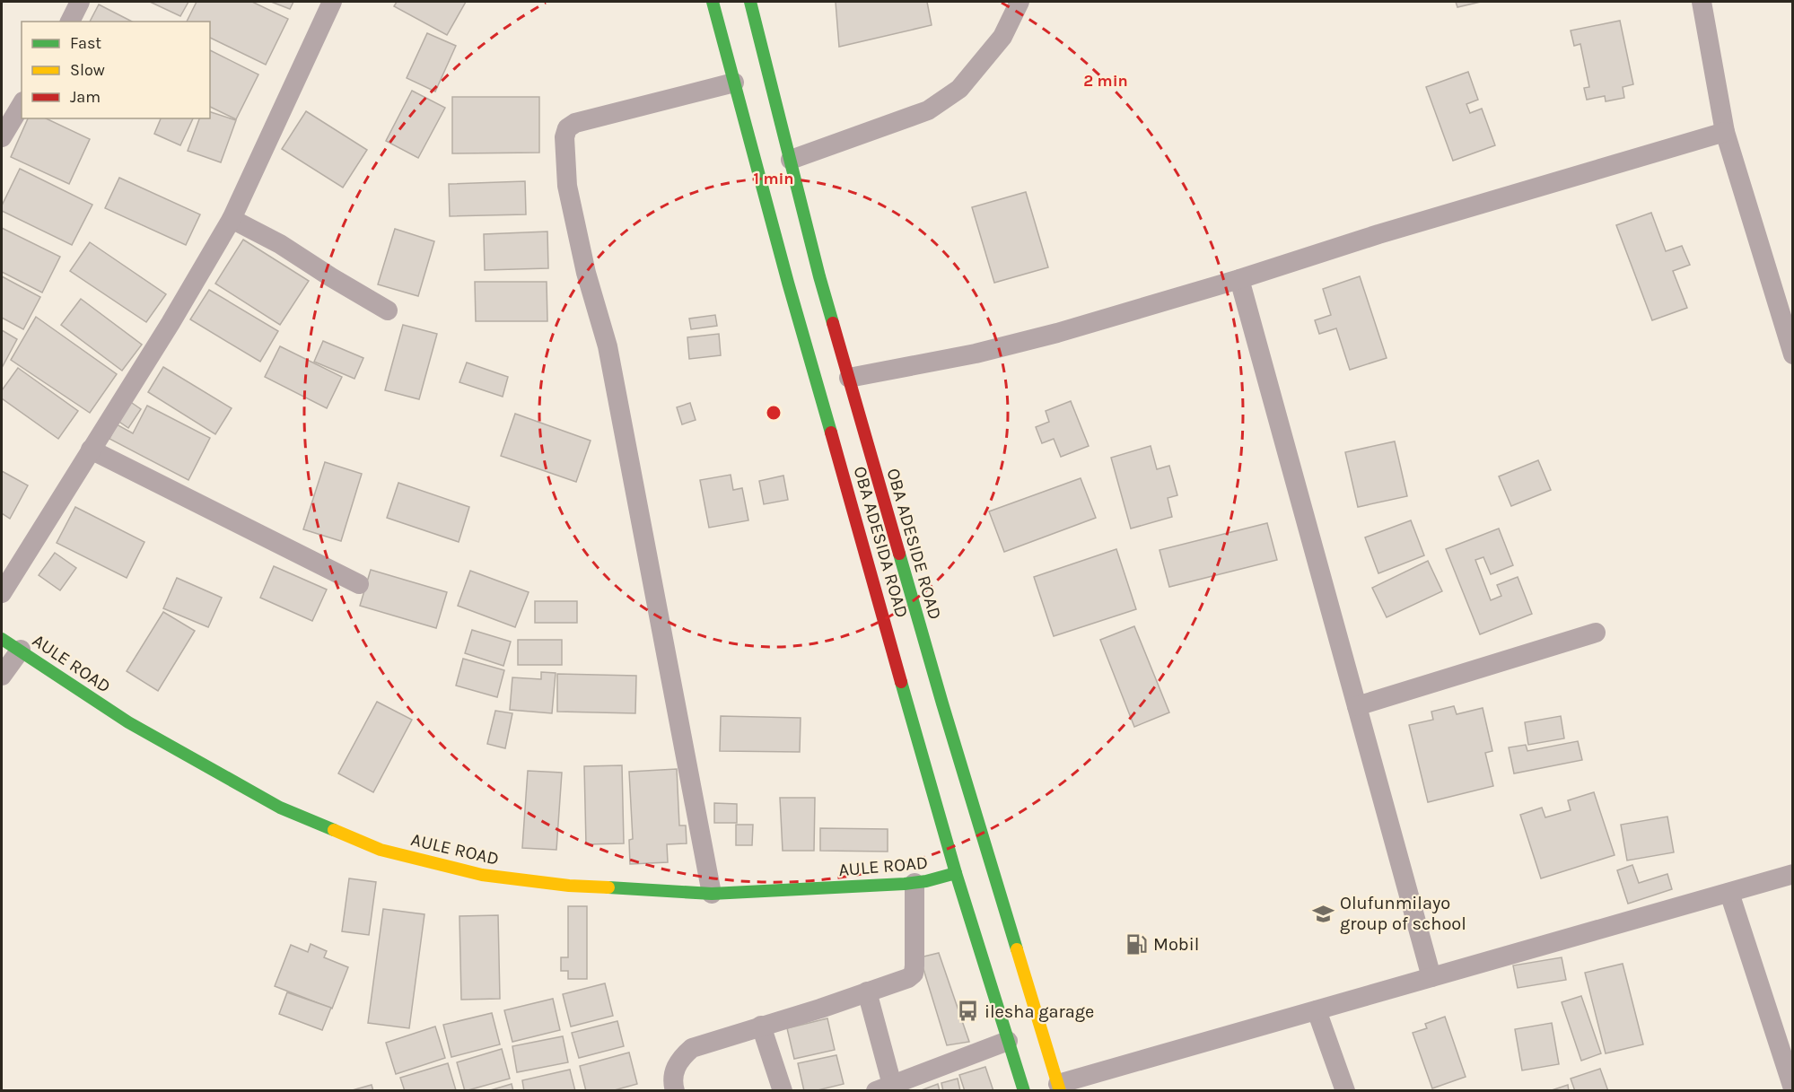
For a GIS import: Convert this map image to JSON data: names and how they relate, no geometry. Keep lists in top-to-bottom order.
{
  "streets": {
    "main road": ["OBA ADESIDA ROAD", "OBA ADESIDE ROAD", "AULE ROAD"]
  },
  "crossings": [
    ["OBA ADESIDA ROAD", "AULE ROAD"]
  ],
  "places": {
    "school or university": ["Olufunmilayo group of school"],
    "fuel station": ["Mobil"],
    "bus stop": ["ilesha garage"]
  },
  "legend": ["Fast", "Slow", "Jam"],
  "rings": ["2 min", "1 min"]
}
